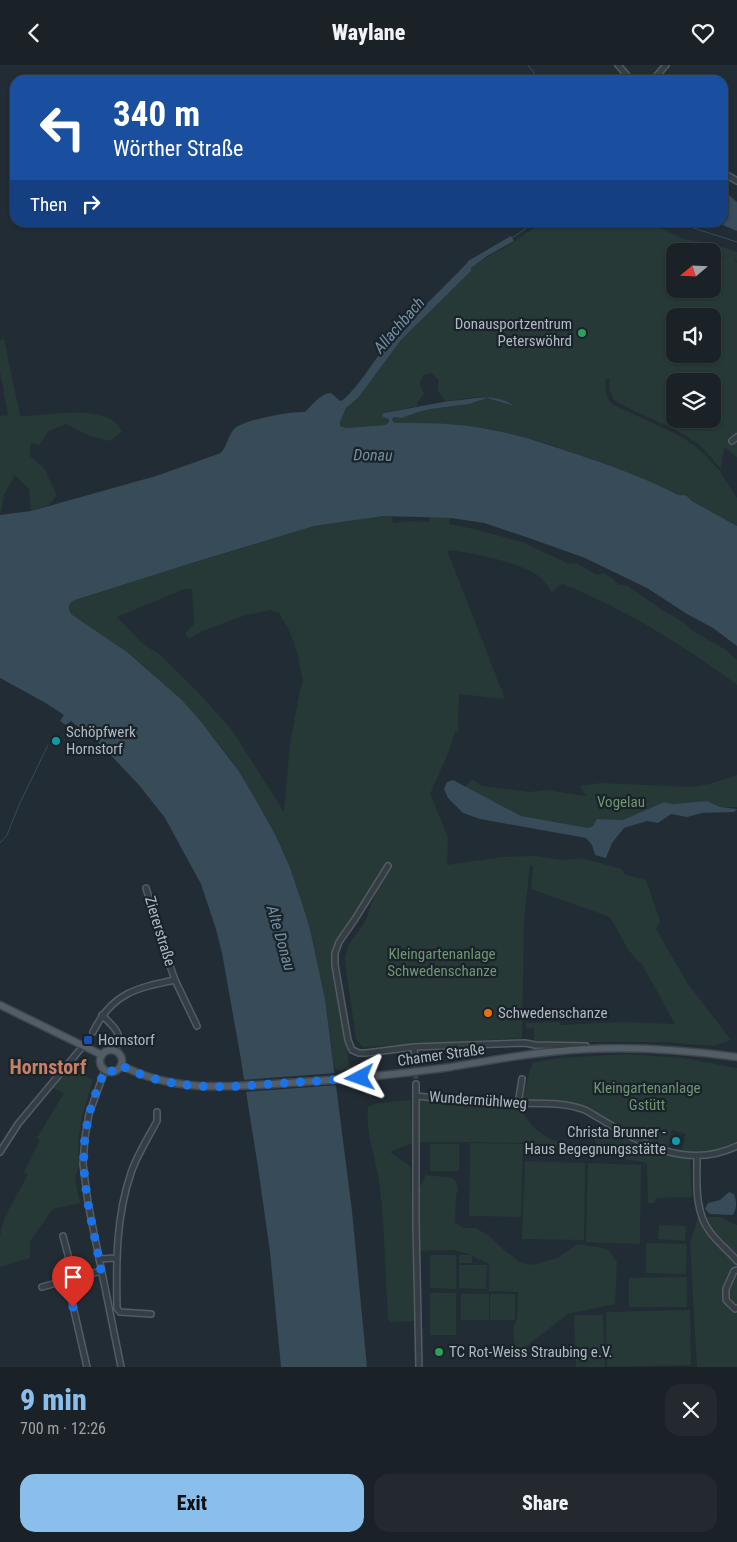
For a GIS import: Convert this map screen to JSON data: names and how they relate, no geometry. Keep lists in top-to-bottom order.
{
  "streets": {
    "main road": ["Chamer Straße"],
    "street": ["Ziererstraße", "Wundermühlweg"]
  },
  "districts": ["Hornstorf"],
  "water": ["Allachbach", "Donau", "Alte Donau"],
  "parks": ["Vogelau", "Kleingartenanlage Schwedenschanze", "Kleingartenanlage Gstütt"],
  "places": {
    "other": [
      "Donausportzentrum Peterswöhrd",
      "Schöpfwerk Hornstorf",
      "Schwedenschanze",
      "Christa Brunner - Haus Begegnungsstätte",
      "TC Rot-Weiss Straubing e.V."
    ],
    "transit": ["Hornstorf"]
  },
  "north": "left",
  "page": {
    "header": "Waylane",
    "turn": ["340 m", "Wörther Straße"],
    "then": "Then",
    "heading": ["9 min", "700 m · 12:26"],
    "buttons": ["Exit", "Share"]
  }
}
